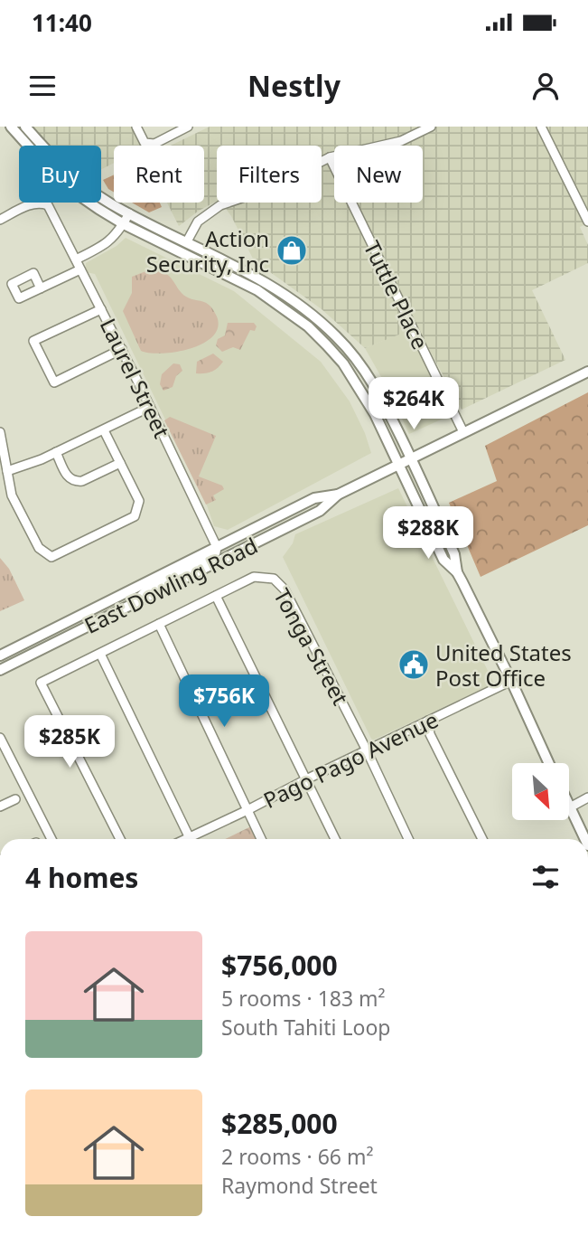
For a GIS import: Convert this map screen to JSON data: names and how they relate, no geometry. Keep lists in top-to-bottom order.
{
  "streets": {
    "main road": ["East Dowling Road"],
    "street": [
      "Tuttle Place",
      "Laurel Street",
      "Tonga Street",
      "Pago Pago Avenue"
    ]
  },
  "crossings": [
    ["Tuttle Place", "East Dowling Road"],
    ["Laurel Street", "East Dowling Road"],
    ["Tonga Street", "Pago Pago Avenue"]
  ],
  "places": {
    "shop": ["Action Security, Inc"],
    "public building": ["United States Post Office"]
  },
  "north": "bottom right",
  "page": {
    "status": "11:40",
    "header": "Nestly",
    "chip": [
      "Buy",
      "Rent",
      "Filters",
      "New"
    ],
    "price": [
      "$264K",
      "$288K",
      "$756K",
      "$285K"
    ],
    "heading": "4 homes",
    "list": [
      {
        "name": "$756,000",
        "note": "5 rooms · 183 m² · South Tahiti Loop"
      },
      {
        "name": "$285,000",
        "note": "2 rooms · 66 m² · Raymond Street"
      }
    ]
  }
}
